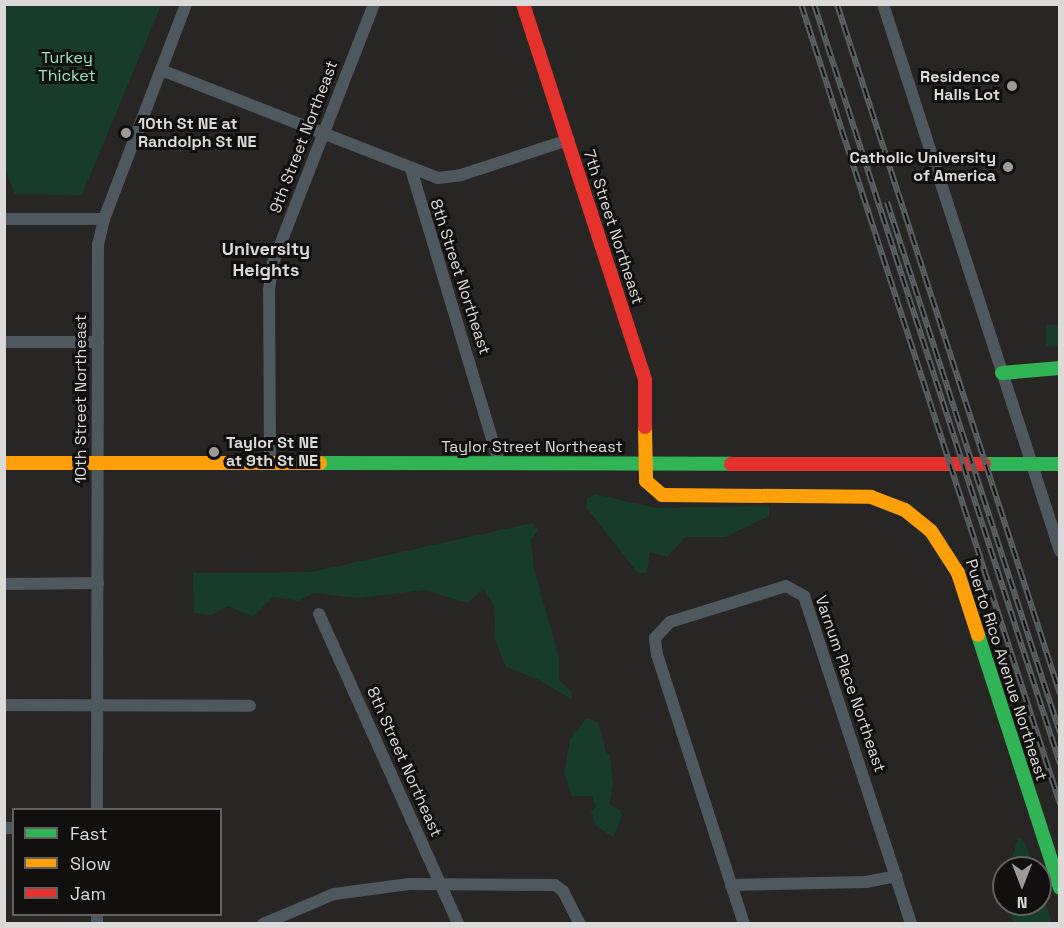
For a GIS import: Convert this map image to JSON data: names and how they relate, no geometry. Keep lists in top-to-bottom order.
{
  "streets": {
    "street": [
      "9th Street Northeast",
      "7th Street Northeast",
      "8th Street Northeast",
      "10th Street Northeast",
      "Taylor Street Northeast",
      "Puerto Rico Avenue Northeast",
      "Varnum Place Northeast"
    ]
  },
  "crossings": [
    ["9th Street Northeast", "Taylor Street Northeast"],
    ["7th Street Northeast", "Taylor Street Northeast"],
    ["7th Street Northeast", "Puerto Rico Avenue Northeast"],
    ["8th Street Northeast", "Taylor Street Northeast"],
    ["10th Street Northeast", "Taylor Street Northeast"],
    ["Taylor Street Northeast", "Puerto Rico Avenue Northeast"]
  ],
  "districts": ["University Heights"],
  "parks": ["Turkey Thicket"],
  "places": [
    "Residence Halls Lot",
    "10th St NE at Randolph St NE",
    "Catholic University of America",
    "Taylor St NE at 9th St NE"
  ],
  "legend": ["Fast", "Slow", "Jam"],
  "north": "bottom"
}
